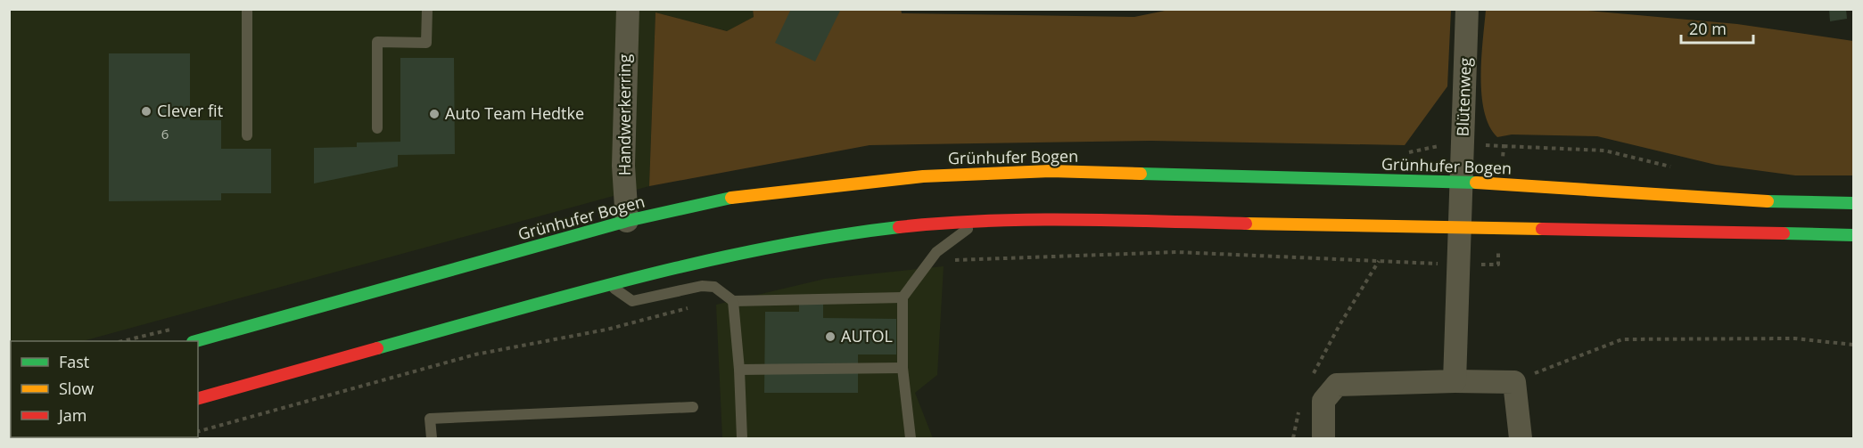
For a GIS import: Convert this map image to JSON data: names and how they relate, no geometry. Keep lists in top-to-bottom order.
{
  "streets": {
    "main road": ["Grünhufer Bogen"],
    "street": ["Blütenweg", "Handwerkerring"]
  },
  "crossings": [
    ["Blütenweg", "Grünhufer Bogen"],
    ["Handwerkerring", "Grünhufer Bogen"]
  ],
  "places": ["Clever fit", "Auto Team Hedtke", "AUTOL"],
  "house_numbers": ["6"],
  "legend": ["Fast", "Slow", "Jam"],
  "scale_bar": "20 m"
}
